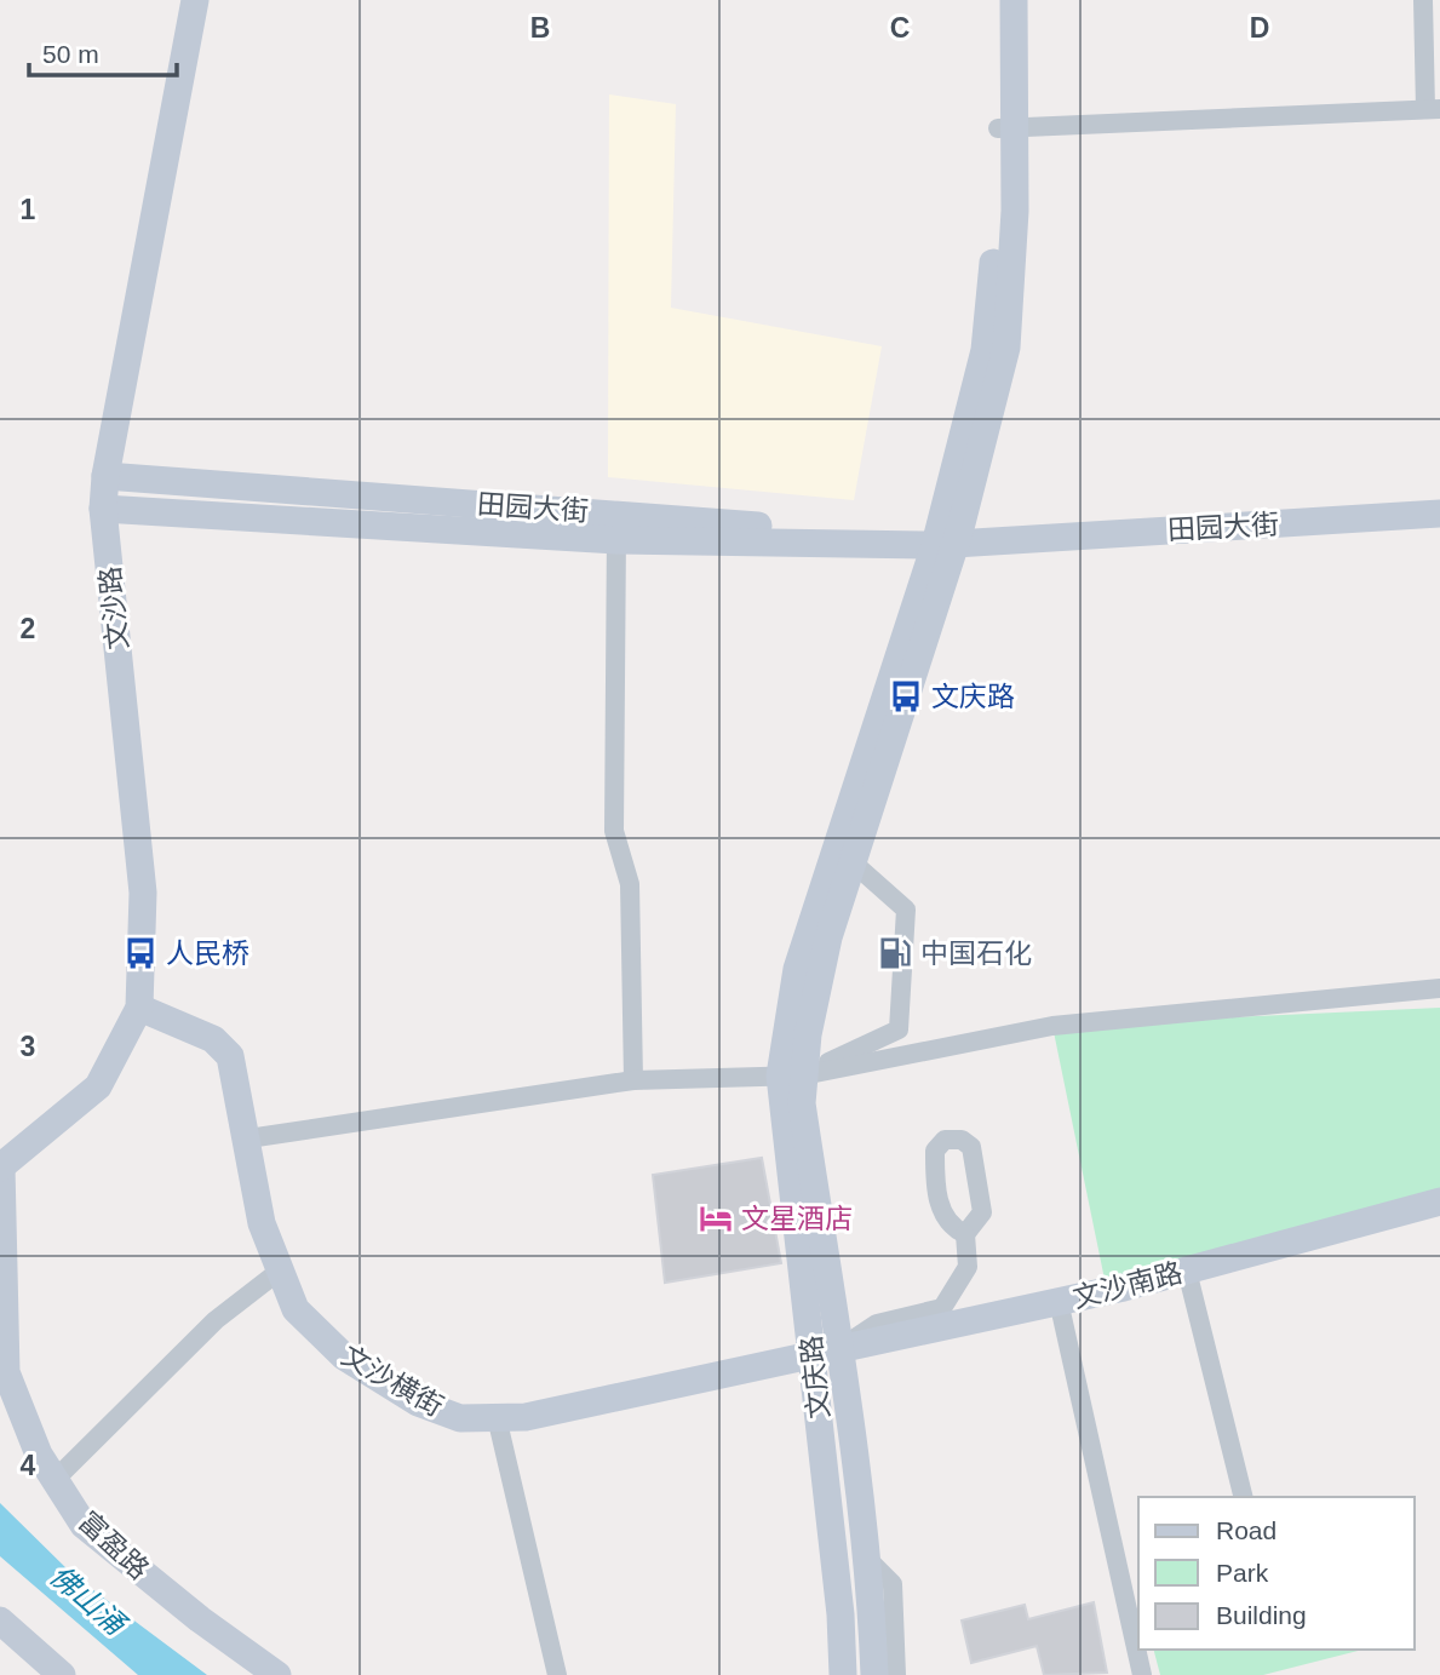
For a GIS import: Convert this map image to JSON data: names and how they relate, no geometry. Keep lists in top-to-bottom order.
{
  "streets": {
    "street": [
      "田园大街",
      "文沙路",
      "文沙南路",
      "文庆路",
      "文沙横街",
      "富盈路"
    ]
  },
  "crossings": [
    ["田园大街", "文沙路"],
    ["田园大街", "文庆路"],
    ["文沙路", "文沙横街"],
    ["文沙路", "富盈路"],
    ["文沙南路", "文庆路"],
    ["文沙南路", "文沙横街"],
    ["文庆路", "文沙横街"]
  ],
  "water": ["佛山涌"],
  "places": {
    "bus stop": ["文庆路", "人民桥"],
    "fuel station": ["中国石化"],
    "hotel": ["文星酒店"]
  },
  "legend": ["Road", "Park", "Building"],
  "scale_bar": "50 m",
  "grid": {
    "columns": ["B", "C", "D"],
    "rows": [
      "1",
      "2",
      "3",
      "4"
    ]
  }
}
